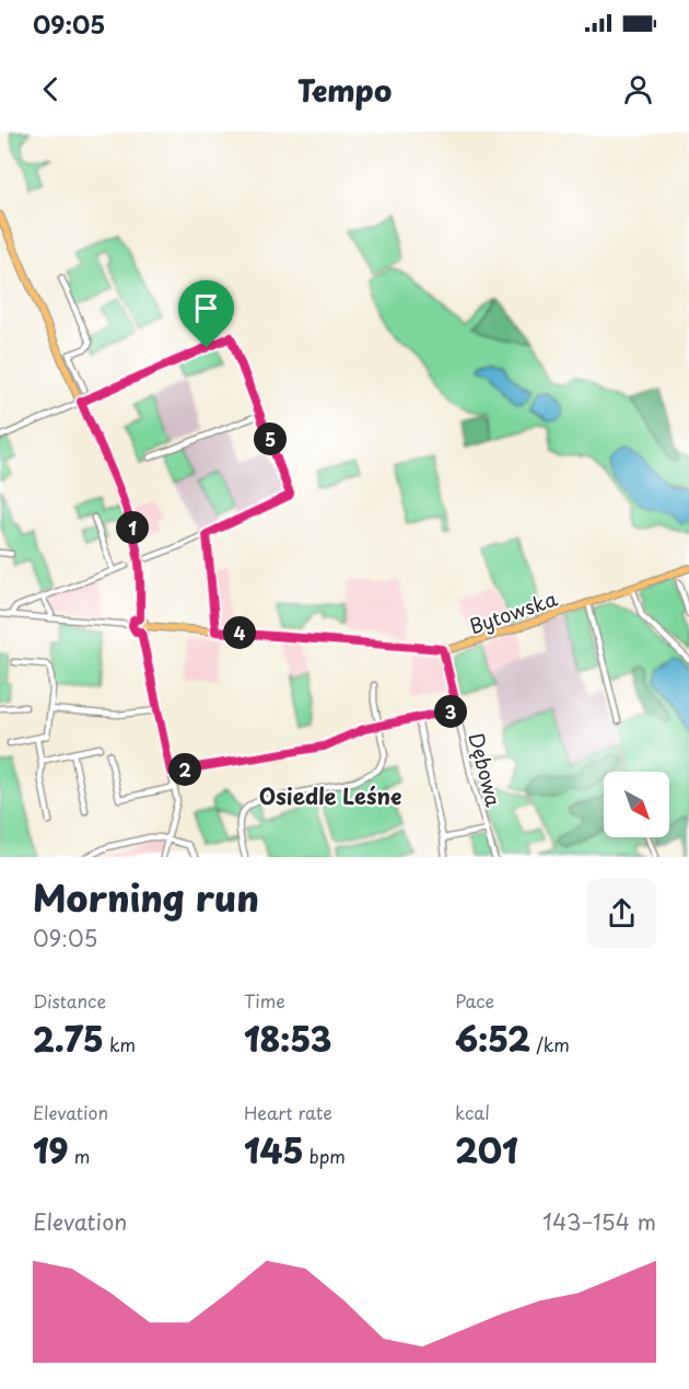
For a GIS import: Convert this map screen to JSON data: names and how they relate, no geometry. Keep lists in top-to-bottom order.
{
  "streets": {
    "main road": ["Bytowska"],
    "street": ["Dębowa"]
  },
  "crossings": [
    ["Bytowska", "Dębowa"]
  ],
  "districts": ["Osiedle Leśne"],
  "north": "bottom right",
  "page": {
    "status": "09:05",
    "header": "Tempo",
    "pins": [
      "5",
      "1",
      "4",
      "3",
      "2"
    ],
    "heading": ["Morning run", "09:05"],
    "stats": [
      ["Distance", "2.75 km"],
      ["Time", "18:53"],
      ["Pace", "6:52 /km"],
      ["Elevation", "19 m"],
      ["Heart rate", "145 bpm"],
      ["kcal", "201"]
    ],
    "chart": ["Elevation", "143–154 m"]
  }
}
